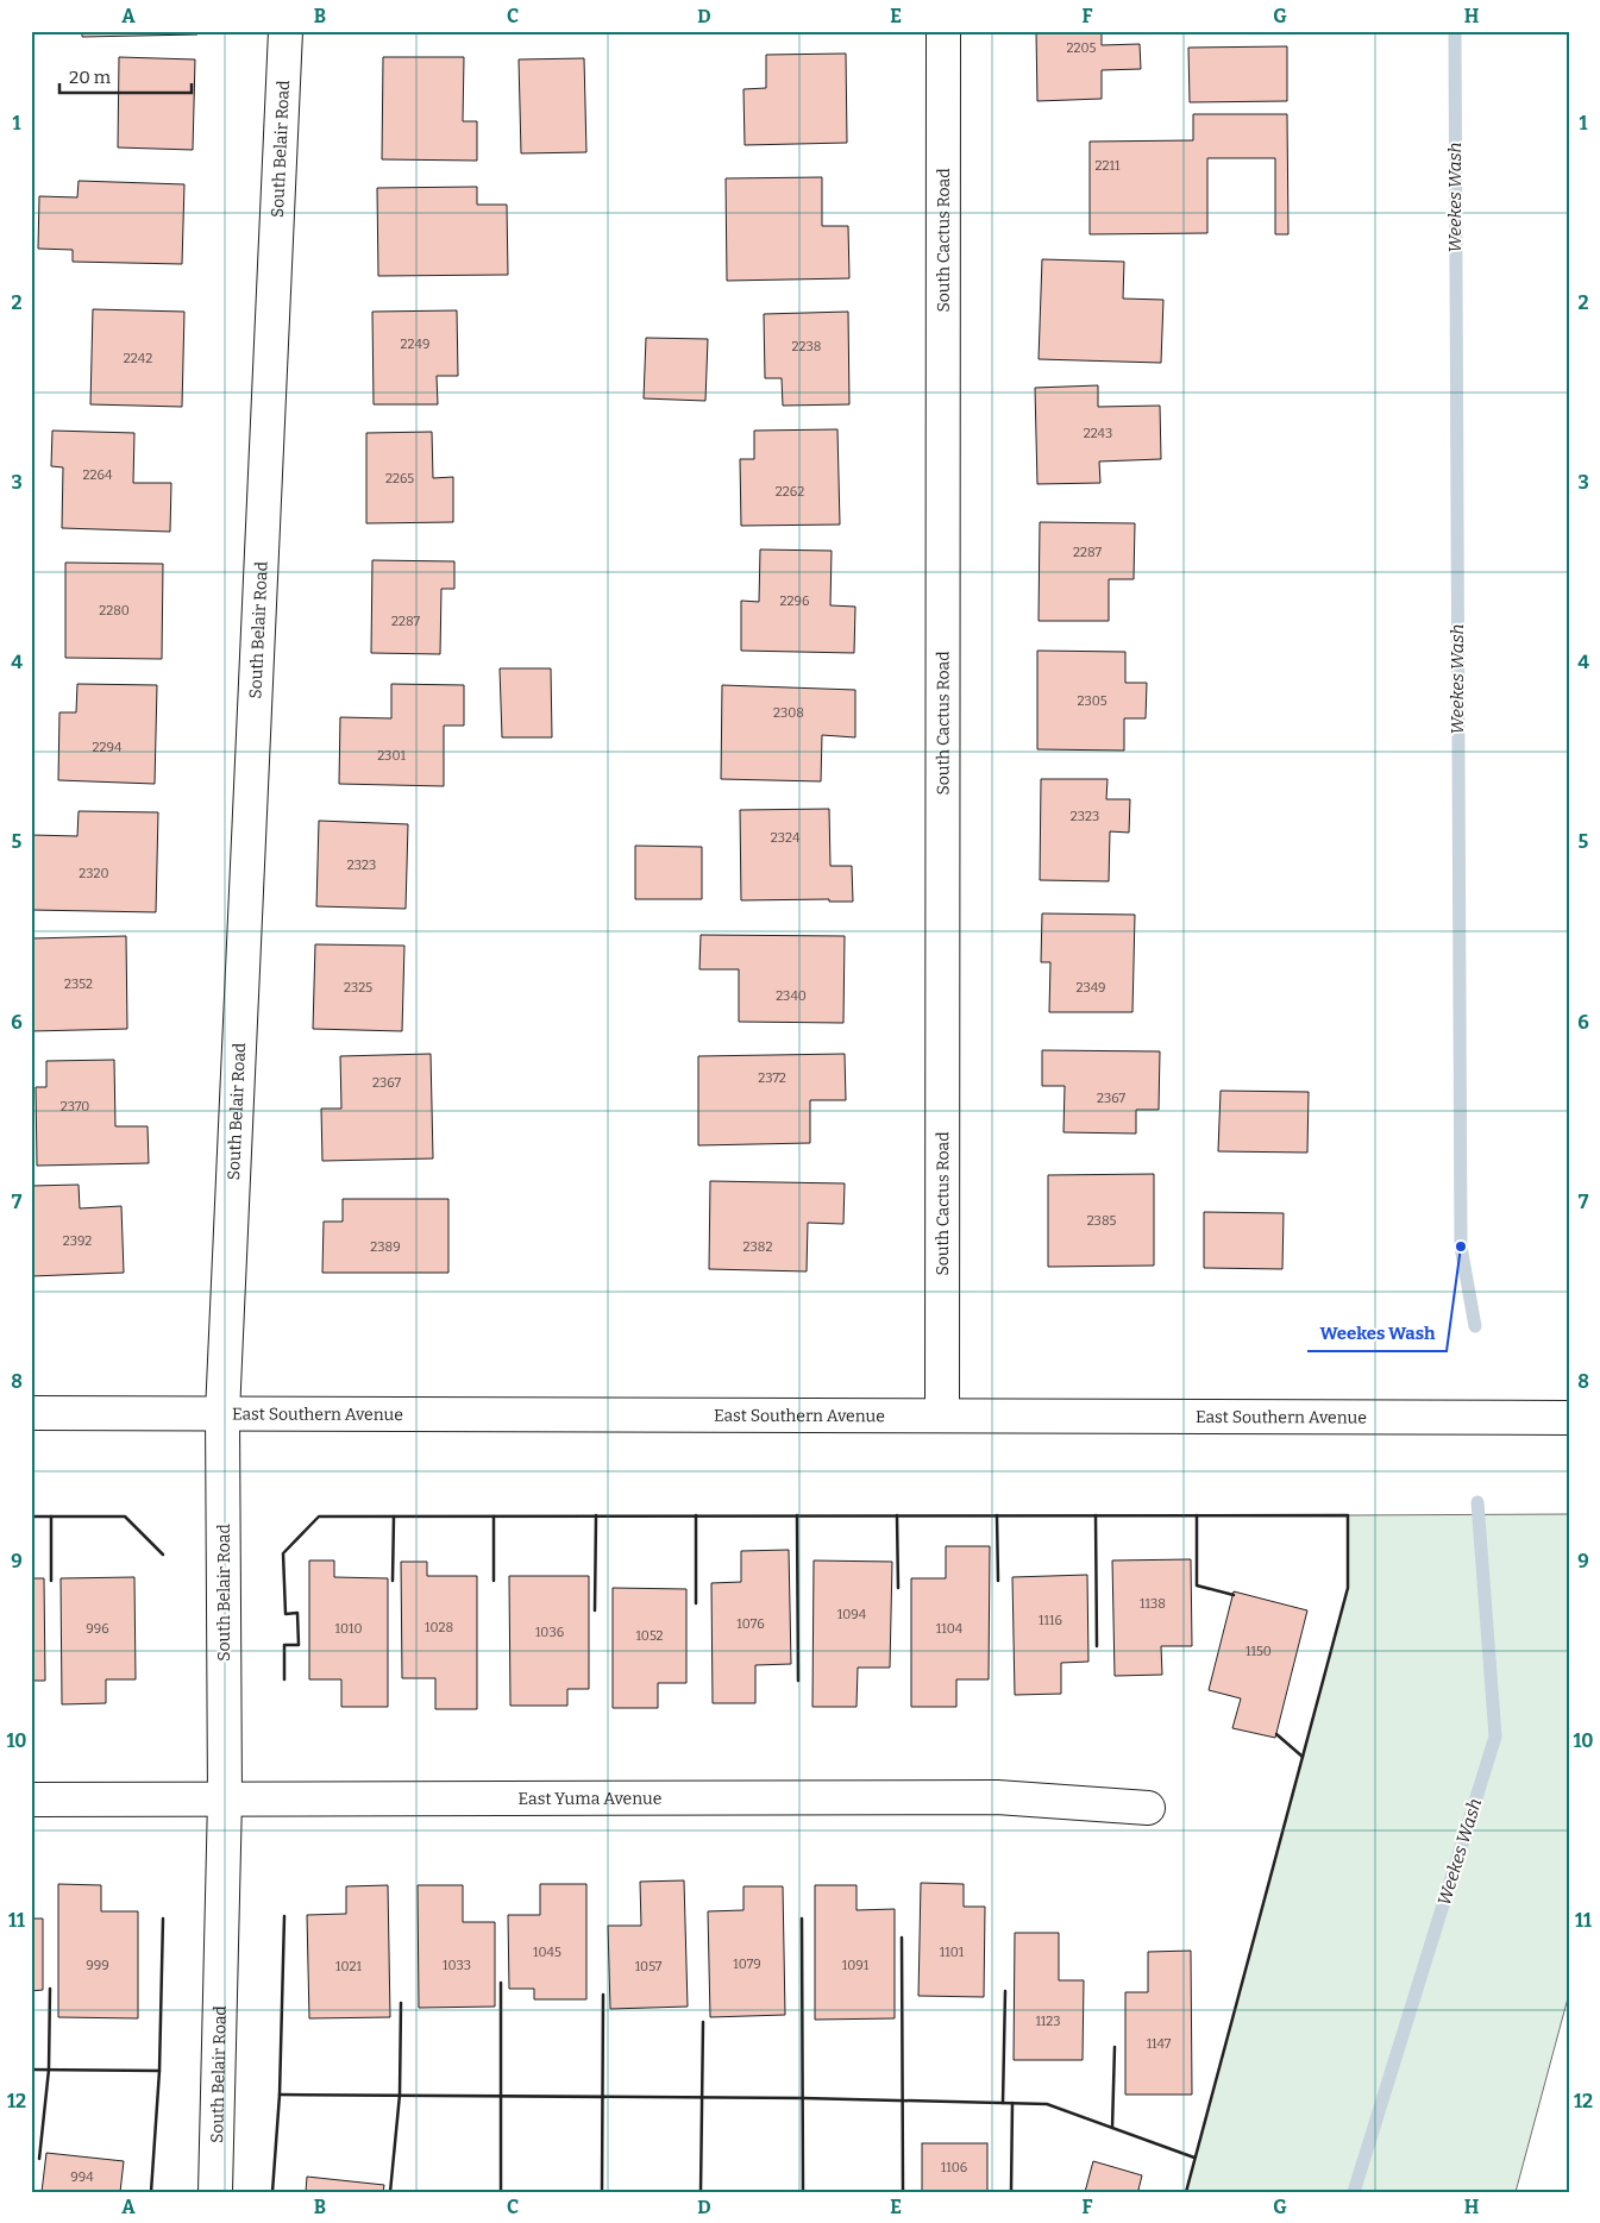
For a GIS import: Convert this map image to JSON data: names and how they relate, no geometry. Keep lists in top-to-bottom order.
{
  "streets": {
    "street": [
      "South Belair Road",
      "South Cactus Road",
      "East Southern Avenue",
      "East Yuma Avenue"
    ]
  },
  "crossings": [
    ["South Belair Road", "East Southern Avenue"],
    ["South Belair Road", "East Yuma Avenue"],
    ["South Cactus Road", "East Southern Avenue"]
  ],
  "water": ["Weekes Wash"],
  "places": ["Weekes Wash"],
  "house_numbers": [
    "2205",
    "2211",
    "2249",
    "2238",
    "2242",
    "2243",
    "2264",
    "2265",
    "2262",
    "2287",
    "2296",
    "2280",
    "2287",
    "2305",
    "2308",
    "2294",
    "2301",
    "2323",
    "2324",
    "2323",
    "2320",
    "2352",
    "2325",
    "2349",
    "2340",
    "2372",
    "2367",
    "2367",
    "2370",
    "2385",
    "2392",
    "2389",
    "2382",
    "1138",
    "1094",
    "1116",
    "1076",
    "1028",
    "996",
    "1010",
    "1104",
    "1036",
    "1052",
    "1150",
    "1045",
    "1101",
    "1079",
    "999",
    "1033",
    "1091",
    "1021",
    "1057",
    "1123",
    "1147",
    "1106",
    "994"
  ],
  "scale_bar": "20 m",
  "grid": {
    "columns": [
      "A",
      "B",
      "C",
      "D",
      "E",
      "F",
      "G",
      "H"
    ],
    "rows": [
      "1",
      "2",
      "3",
      "4",
      "5",
      "6",
      "7",
      "8",
      "9",
      "10",
      "11",
      "12"
    ]
  }
}
